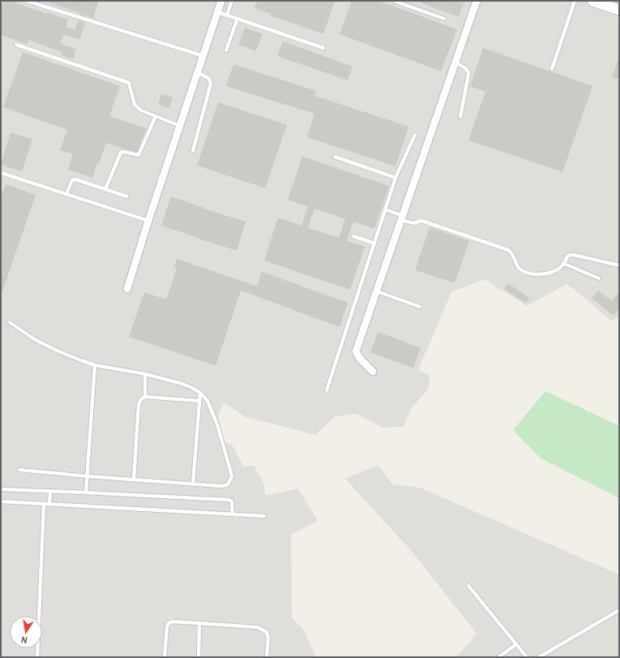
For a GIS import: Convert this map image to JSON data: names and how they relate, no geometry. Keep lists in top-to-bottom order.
{
  "north": "bottom"
}
